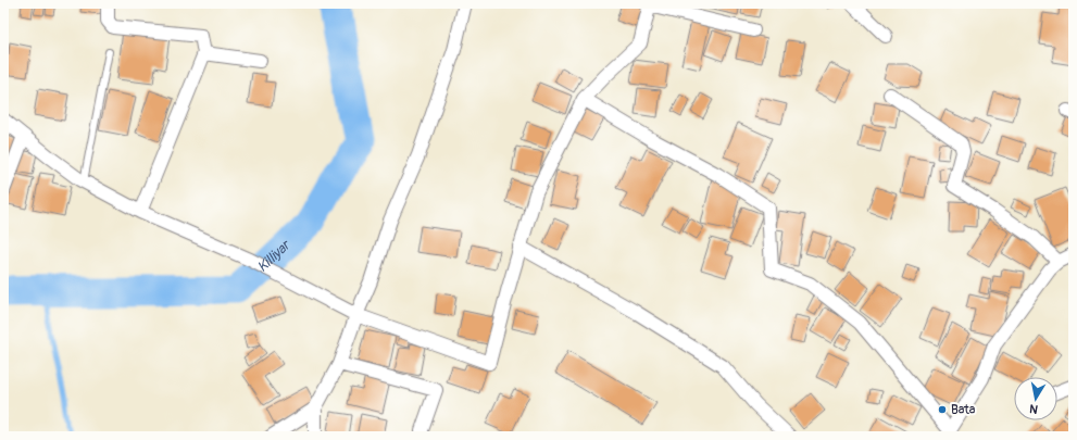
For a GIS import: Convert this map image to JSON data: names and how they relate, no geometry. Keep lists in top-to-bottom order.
{
  "water": ["Killiyar"],
  "places": ["Bata"],
  "north": "bottom"
}
